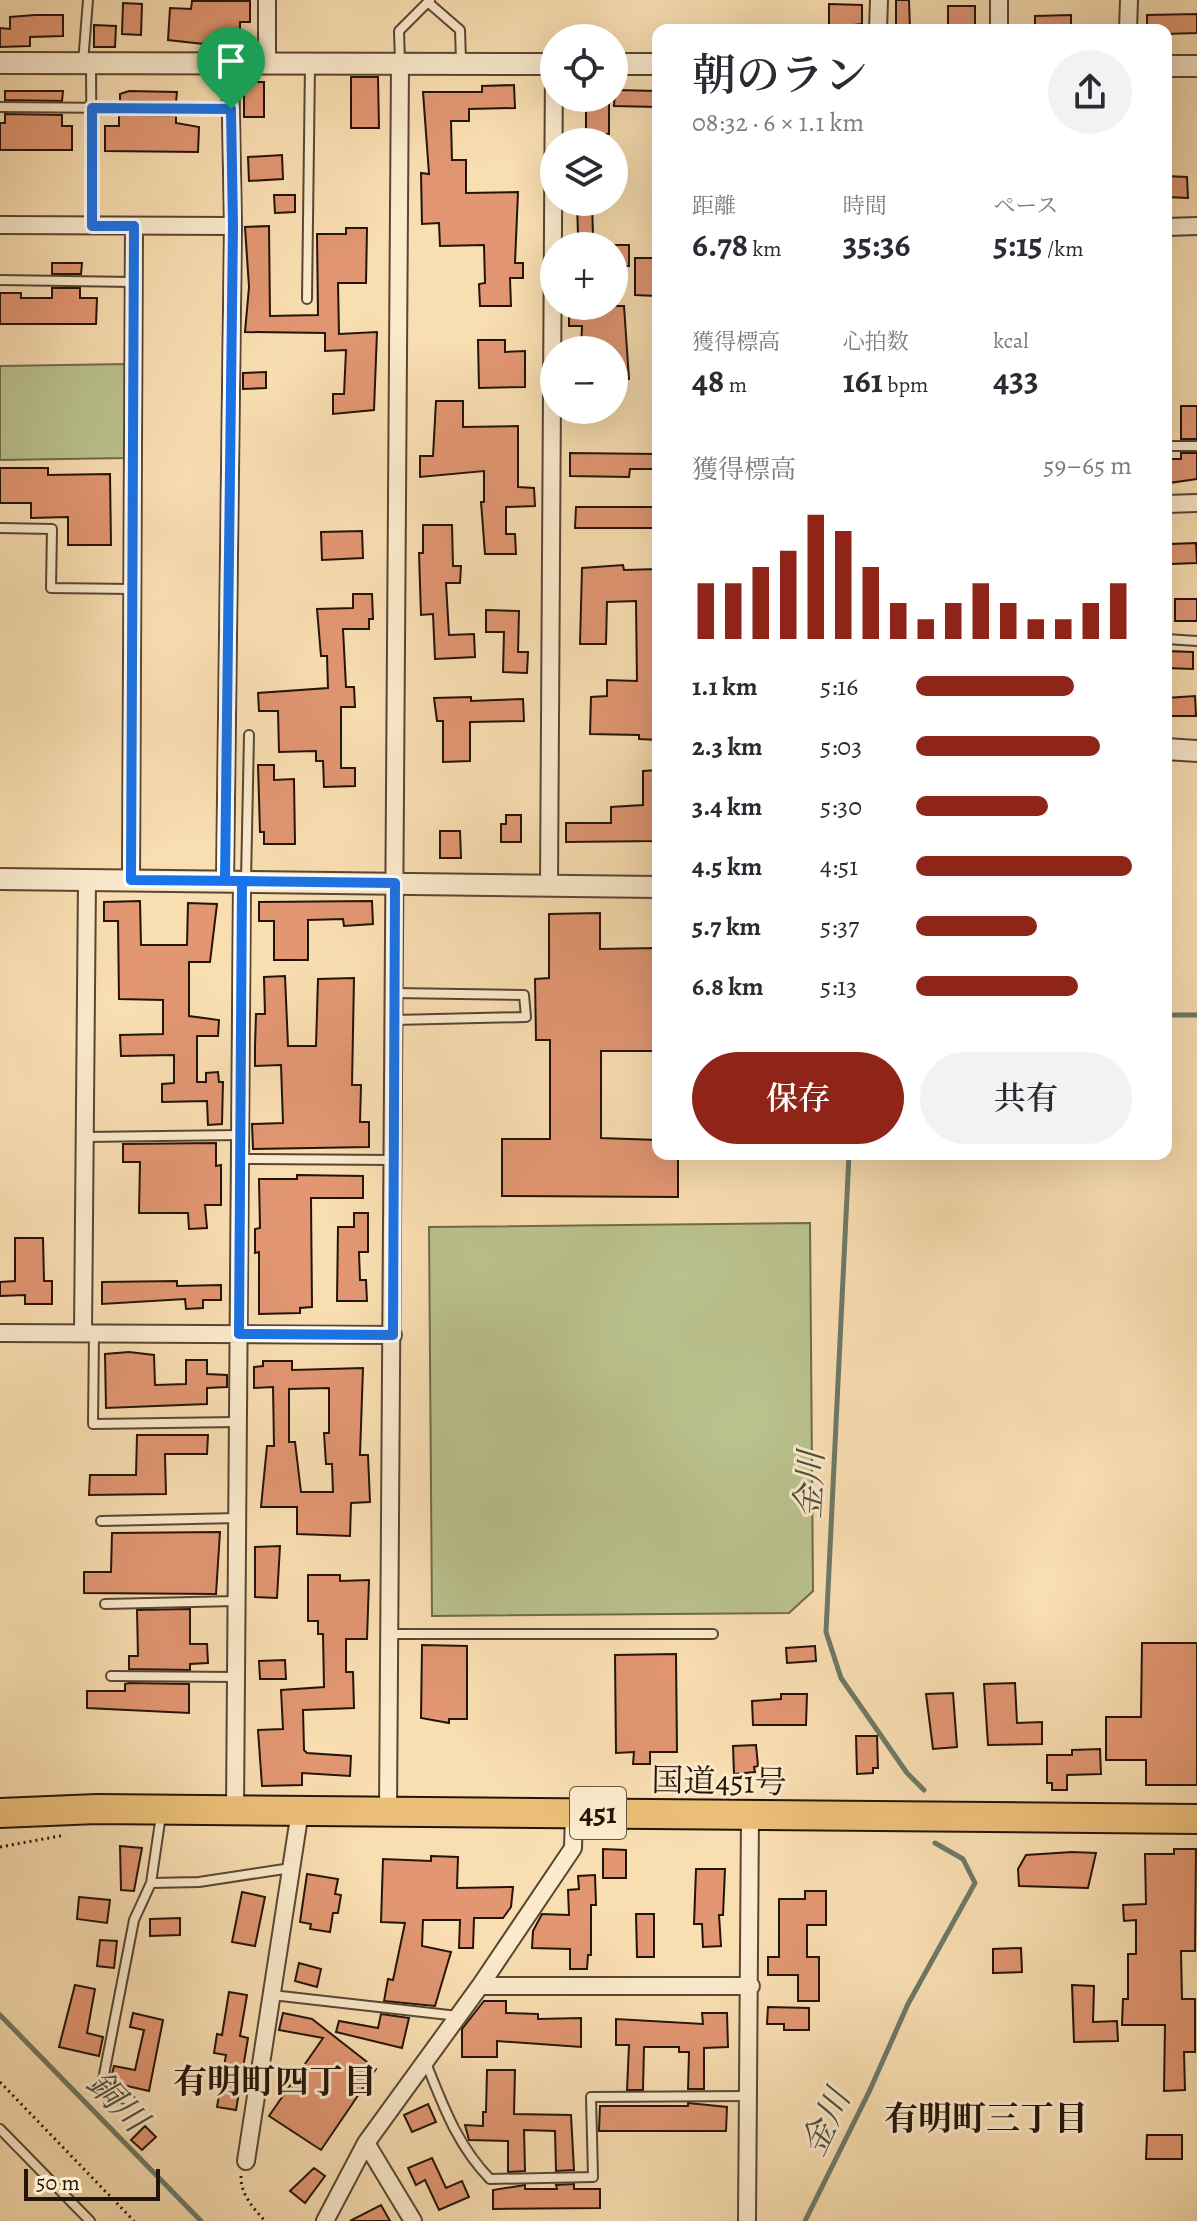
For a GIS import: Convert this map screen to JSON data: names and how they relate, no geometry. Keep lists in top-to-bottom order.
{
  "streets": {
    "highway": ["国道451号", "451"]
  },
  "districts": ["有明町四丁目", "有明町三丁目"],
  "water": ["金川", "銅川"],
  "scale_bar": "50 m",
  "page": {
    "map_buttons": ["+", "−"],
    "heading": ["朝のラン", "08:32 · 6 × 1.1 km"],
    "stats": [
      ["距離", "6.78 km"],
      ["時間", "35:36"],
      ["ペース", "5:15 /km"],
      ["獲得標高", "48 m"],
      ["心拍数", "161 bpm"],
      ["kcal", "433"]
    ],
    "chart": ["獲得標高", "59–65 m"],
    "list": [
      {
        "name": "1.1 km",
        "note": "5:16"
      },
      {
        "name": "2.3 km",
        "note": "5:03"
      },
      {
        "name": "3.4 km",
        "note": "5:30"
      },
      {
        "name": "4.5 km",
        "note": "4:51"
      },
      {
        "name": "5.7 km",
        "note": "5:37"
      },
      {
        "name": "6.8 km",
        "note": "5:13"
      }
    ],
    "buttons": ["保存", "共有"],
    "scale": "50 m"
  }
}
